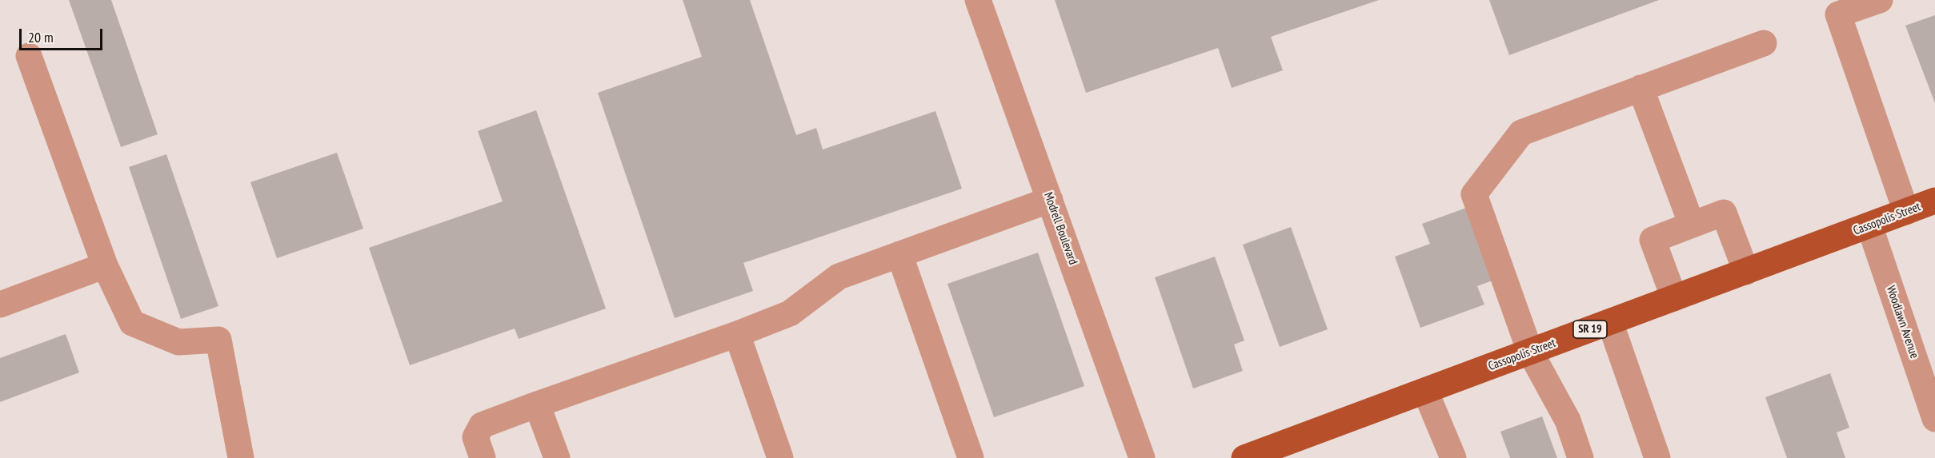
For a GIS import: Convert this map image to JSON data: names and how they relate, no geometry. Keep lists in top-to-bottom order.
{
  "streets": {
    "main road": ["Cassopolis Street", "SR 19"],
    "street": ["Modrell Boulevard", "Woodlawn Avenue"]
  },
  "crossings": [
    ["Cassopolis Street", "Woodlawn Avenue"]
  ],
  "scale_bar": "20 m"
}
